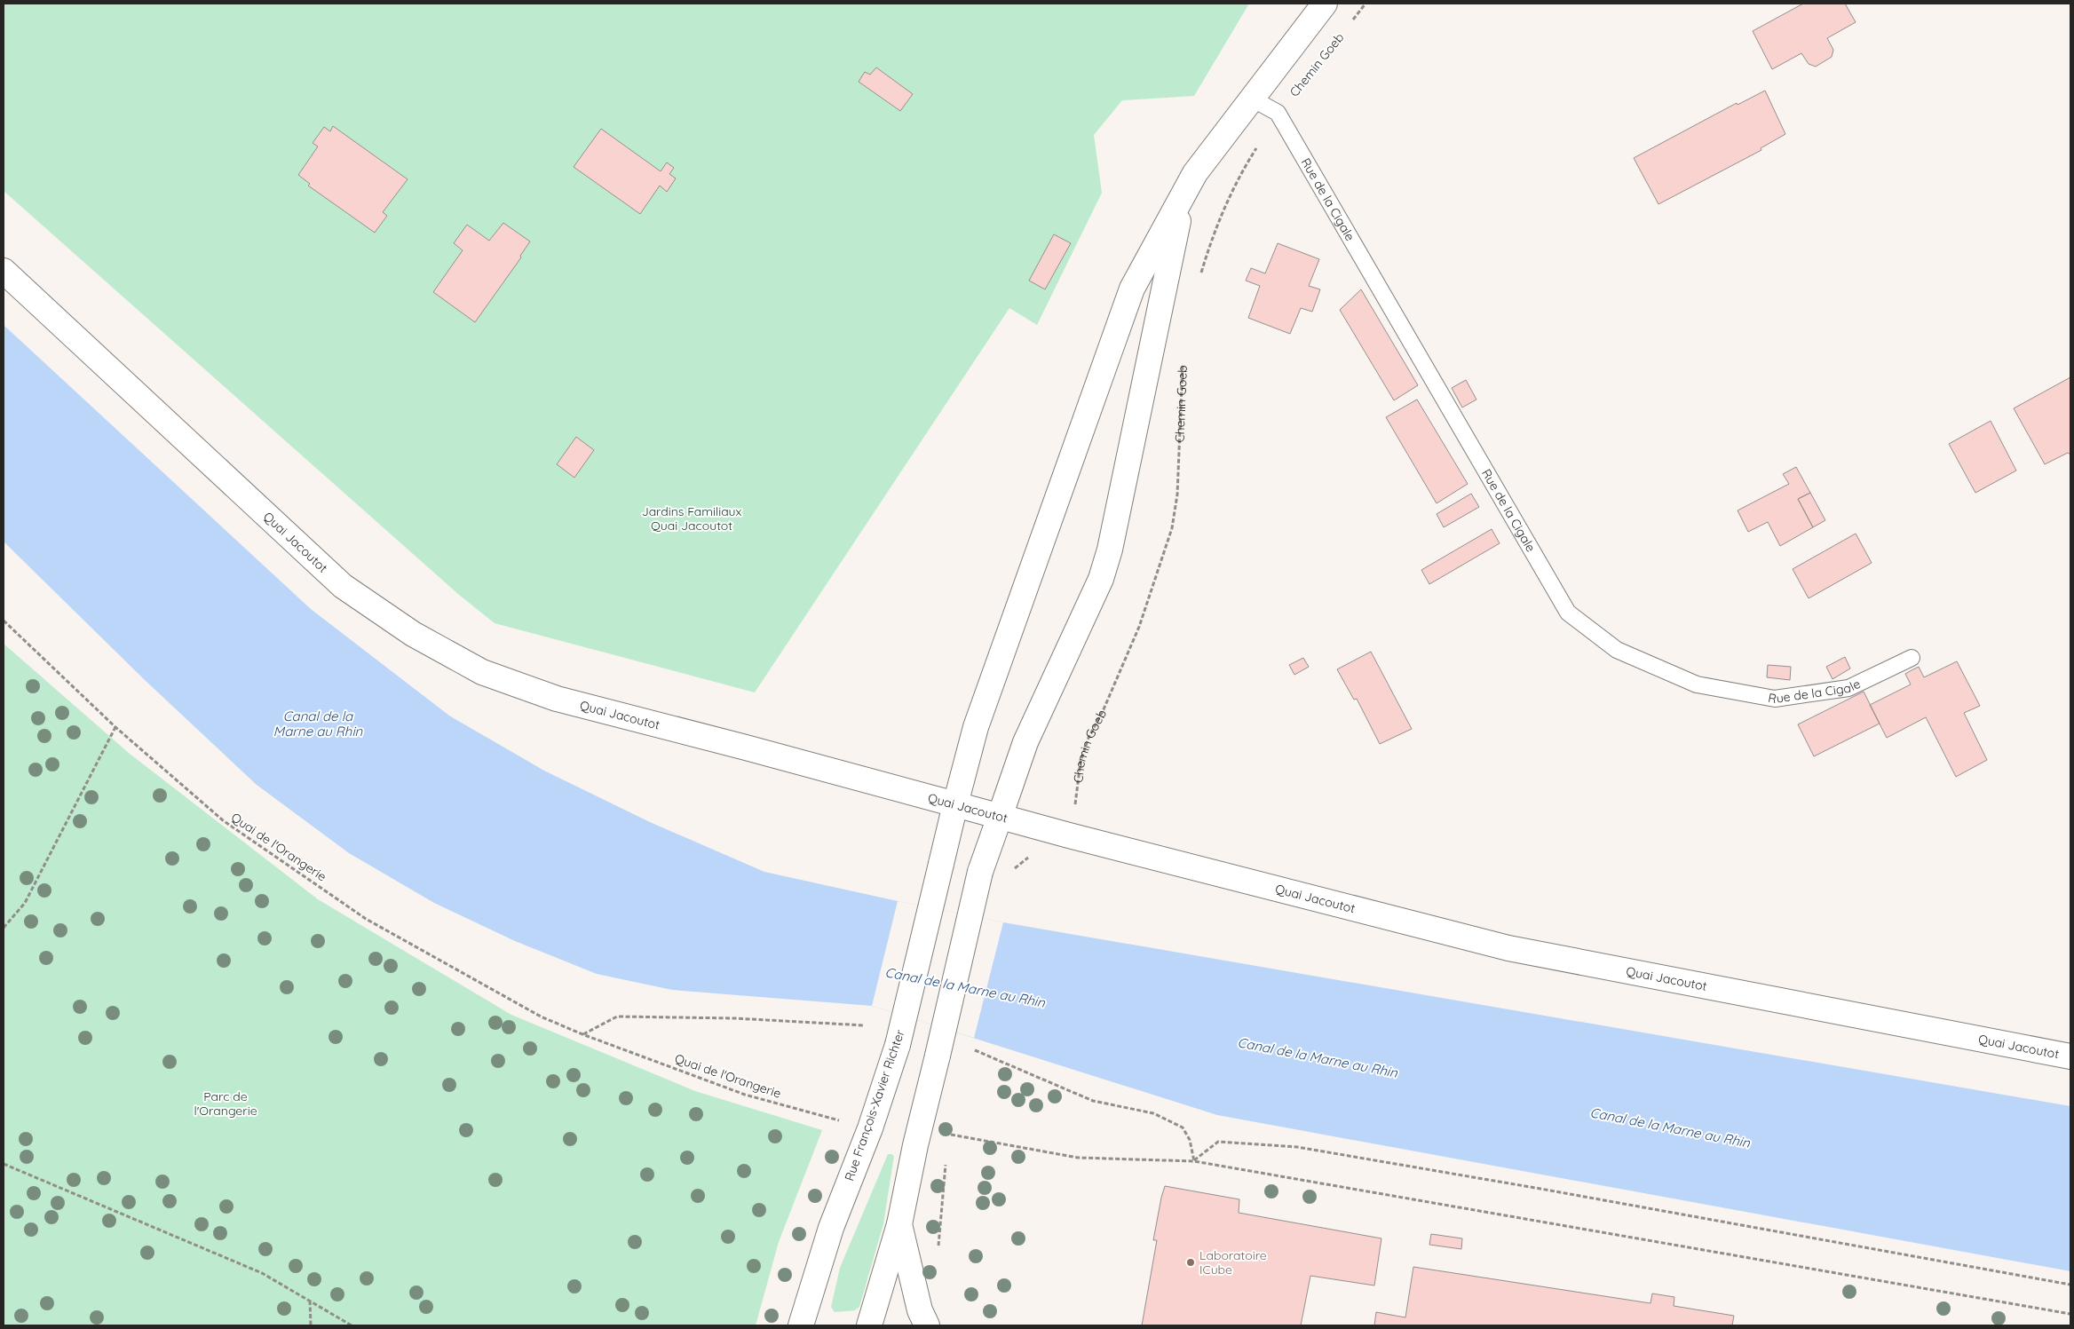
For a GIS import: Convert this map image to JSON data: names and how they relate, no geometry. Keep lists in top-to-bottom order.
{
  "streets": {
    "street": ["Quai Jacoutot", "Rue François-Xavier Richter"],
    "lane": ["Rue de la Cigale"],
    "path": ["Chemin Goeb", "Quai de l'Orangerie"]
  },
  "crossings": [
    ["Chemin Goeb", "Quai Jacoutot"],
    ["Quai Jacoutot", "Rue François-Xavier Richter"],
    ["Quai de l'Orangerie", "Rue François-Xavier Richter"]
  ],
  "water": ["Canal de la Marne au Rhin"],
  "parks": ["Jardins Familiaux Quai Jacoutot", "Parc de l'Orangerie"],
  "places": ["Laboratoire ICube"]
}
